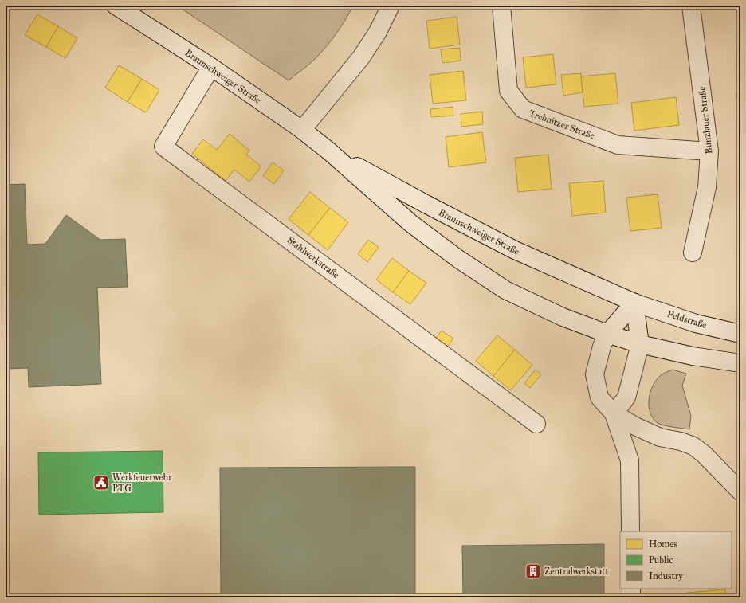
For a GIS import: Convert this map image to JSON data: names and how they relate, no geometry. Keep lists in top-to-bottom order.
{
  "streets": {
    "street": [
      "Braunschweiger Straße",
      "Bunzlauer Straße",
      "Trebnitzer Straße",
      "Stahlwerkstraße",
      "Feldstraße"
    ]
  },
  "crossings": [
    ["Braunschweiger Straße", "Stahlwerkstraße"],
    ["Braunschweiger Straße", "Feldstraße"],
    ["Bunzlauer Straße", "Trebnitzer Straße"]
  ],
  "places": {
    "public building": ["Werkfeuerwehr PTG"],
    "building": ["Zentralwerkstatt"]
  },
  "legend": ["Homes", "Public", "Industry"]
}
